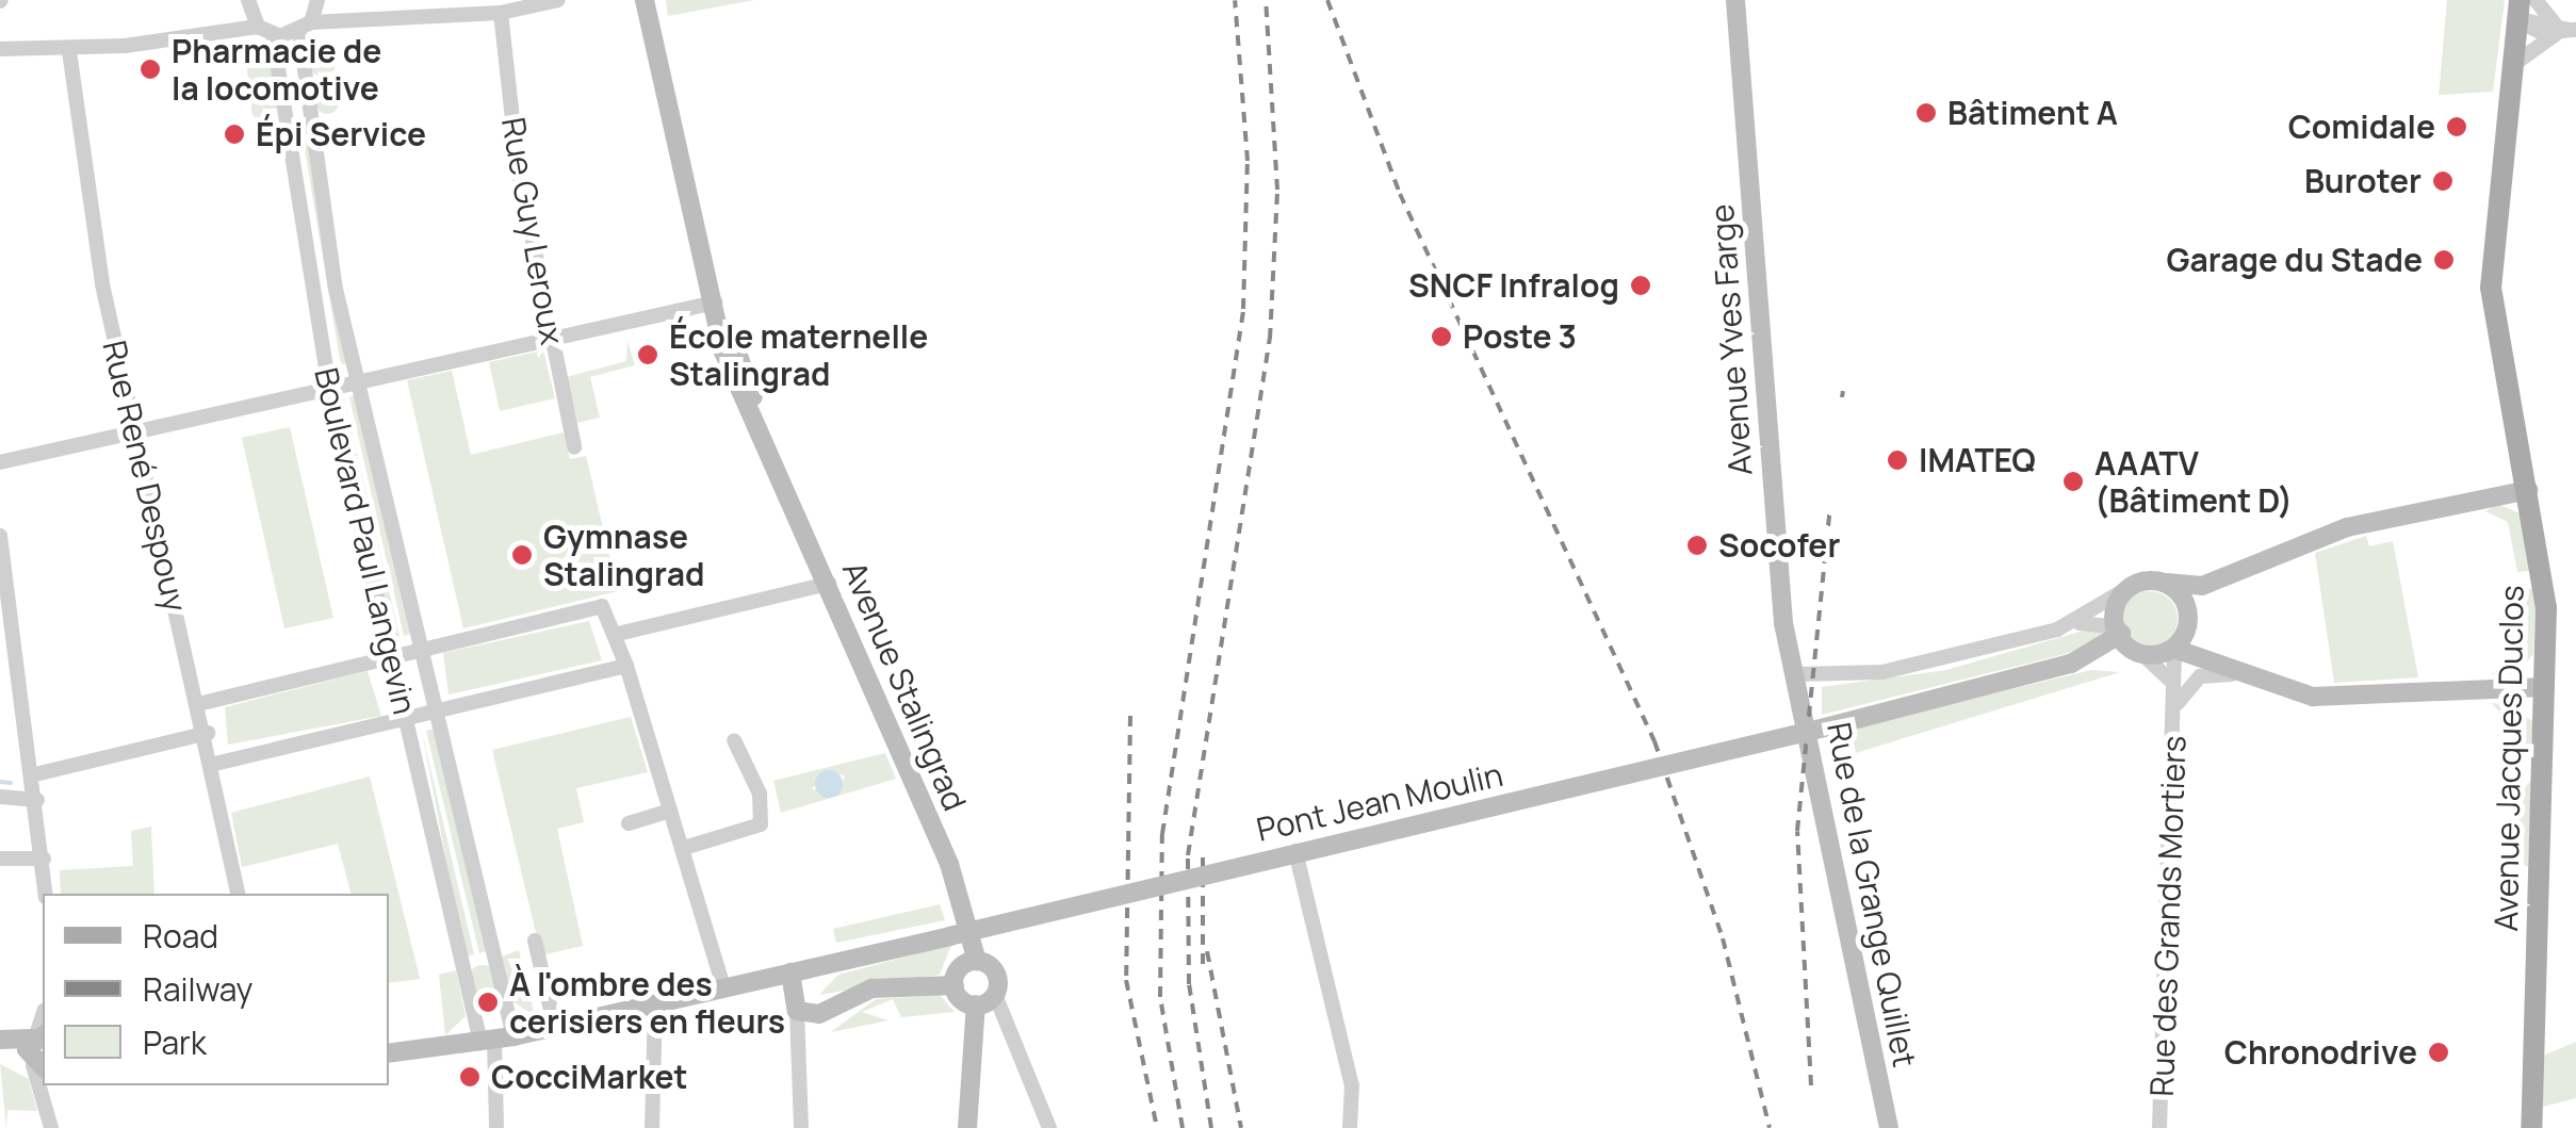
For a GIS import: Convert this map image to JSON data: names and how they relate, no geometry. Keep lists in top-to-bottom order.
{
  "streets": {
    "main road": [
      "Avenue Yves Farge",
      "Avenue Stalingrad",
      "Avenue Jacques Duclos",
      "Pont Jean Moulin",
      "Rue de la Grange Quillet"
    ],
    "street": [
      "Rue Guy Leroux",
      "Rue René Despouy",
      "Boulevard Paul Langevin",
      "Rue des Grands Mortiers"
    ]
  },
  "crossings": [
    ["Avenue Yves Farge", "Rue de la Grange Quillet"],
    ["Boulevard Paul Langevin", "Pont Jean Moulin"]
  ],
  "places": [
    "Pharmacie de la locomotive",
    "Bâtiment A",
    "Comidale",
    "Épi Service",
    "Buroter",
    "Garage du Stade",
    "SNCF Infralog",
    "Poste 3",
    "École maternelle Stalingrad",
    "IMATEQ",
    "AAATV (Bâtiment D)",
    "Socofer",
    "Gymnase Stalingrad",
    "À l'ombre des cerisiers en fleurs",
    "Chronodrive",
    "CocciMarket"
  ],
  "legend": ["Road", "Railway", "Park"]
}
